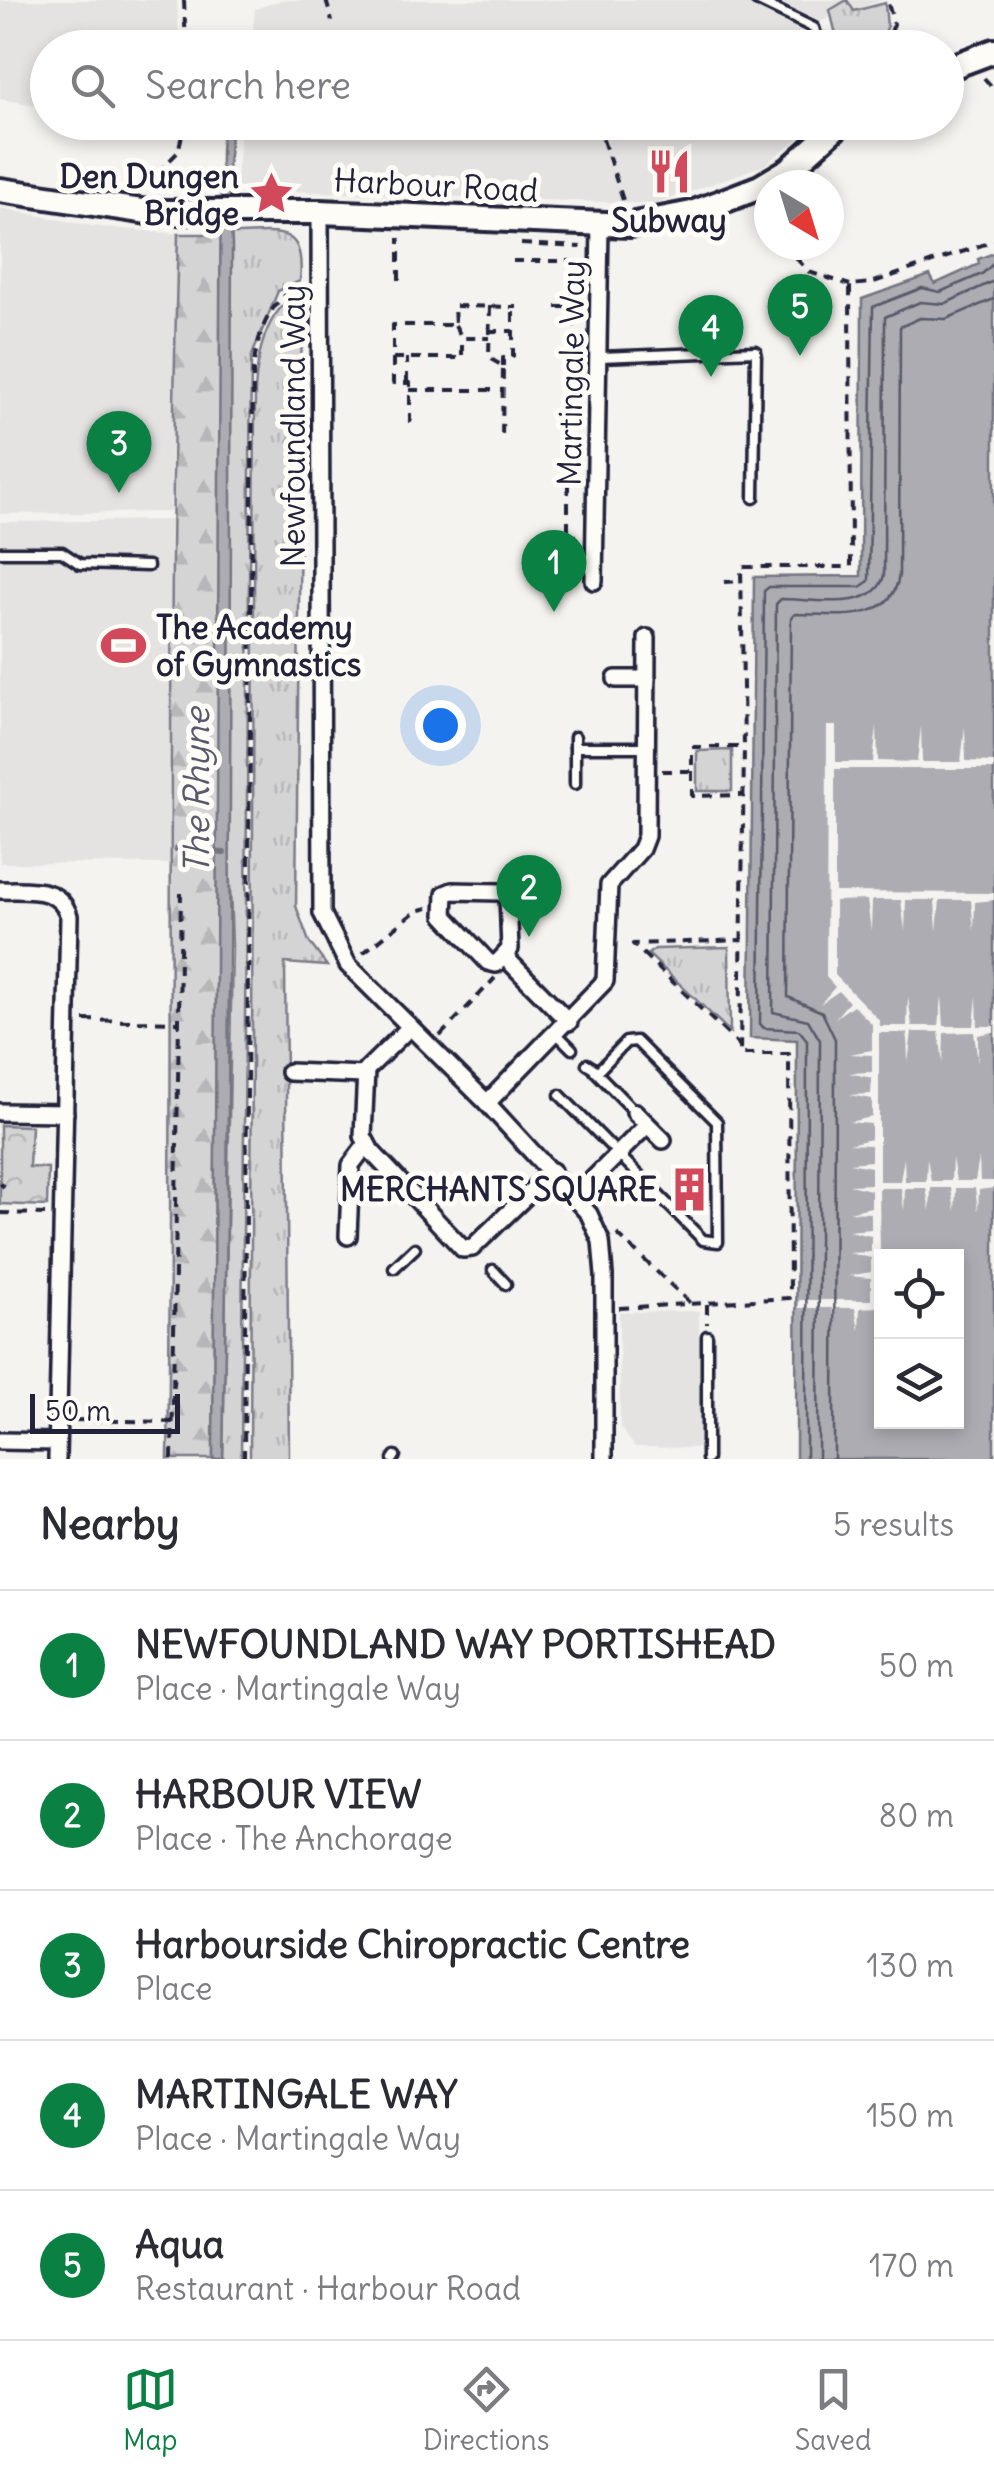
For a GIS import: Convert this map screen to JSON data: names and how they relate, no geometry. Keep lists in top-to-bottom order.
{
  "streets": {
    "street": ["Harbour Road", "Martingale Way", "Newfoundland Way"]
  },
  "crossings": [
    ["Harbour Road", "Martingale Way"],
    ["Harbour Road", "Newfoundland Way"]
  ],
  "water": ["The Rhyne"],
  "places": {
    "restaurant": ["Subway"],
    "place": ["Den Dungen Bridge"],
    "sports": ["The Academy of Gymnastics"],
    "building": ["MERCHANTS SQUARE"]
  },
  "scale_bar": "50 m",
  "north": "bottom right",
  "page": {
    "search": "Search here",
    "pins": [
      "5",
      "4",
      "3",
      "1",
      "2"
    ],
    "scale": "50 m",
    "heading": ["Nearby", "5 results"],
    "list": [
      {
        "mark": "1",
        "name": "NEWFOUNDLAND WAY PORTISHEAD",
        "note": "Place · Martingale Way",
        "value": "50 m"
      },
      {
        "mark": "2",
        "name": "HARBOUR VIEW",
        "note": "Place · The Anchorage",
        "value": "80 m"
      },
      {
        "mark": "3",
        "name": "Harbourside Chiropractic Centre",
        "note": "Place",
        "value": "130 m"
      },
      {
        "mark": "4",
        "name": "MARTINGALE WAY",
        "note": "Place · Martingale Way",
        "value": "150 m"
      },
      {
        "mark": "5",
        "name": "Aqua",
        "note": "Restaurant · Harbour Road",
        "value": "170 m"
      }
    ],
    "nav": ["Map", "Directions", "Saved"]
  }
}
